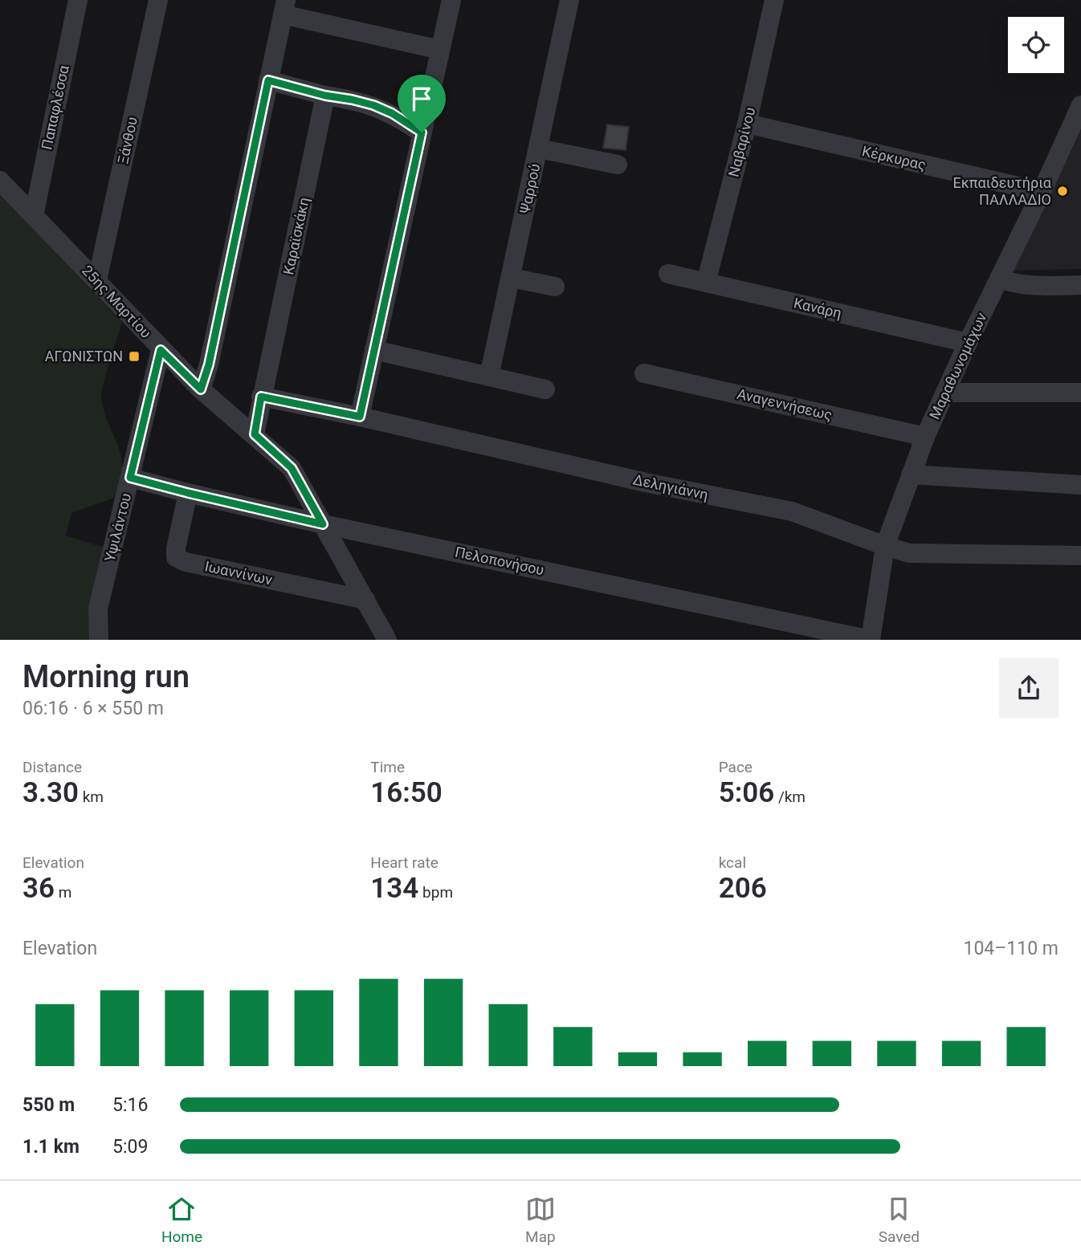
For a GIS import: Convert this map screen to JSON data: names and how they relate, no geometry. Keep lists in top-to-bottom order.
{
  "streets": {
    "street": [
      "Παπαφλέσσα",
      "Ξάνθου",
      "Ναβαρίνου",
      "Κέρκυρας",
      "Ψαρρού",
      "Καραϊσκάκη",
      "25ης Μαρτίου",
      "Κανάρη",
      "Μαραθωνομάχων",
      "Αναγεννήσεως",
      "Δεληγιάννη",
      "Υψιλάντου",
      "Πελοπονήσου",
      "Ιωαννίνων"
    ]
  },
  "crossings": [
    ["Παπαφλέσσα", "25ης Μαρτίου"],
    ["Ξάνθου", "25ης Μαρτίου"],
    ["Ναβαρίνου", "Κέρκυρας"],
    ["Ναβαρίνου", "Κανάρη"],
    ["Κέρκυρας", "Μαραθωνομάχων"],
    ["Καραϊσκάκη", "25ης Μαρτίου"],
    ["Καραϊσκάκη", "Δεληγιάννη"],
    ["25ης Μαρτίου", "Υψιλάντου"],
    ["25ης Μαρτίου", "Πελοπονήσου"],
    ["25ης Μαρτίου", "Ιωαννίνων"],
    ["Κανάρη", "Μαραθωνομάχων"],
    ["Μαραθωνομάχων", "Αναγεννήσεως"],
    ["Μαραθωνομάχων", "Δεληγιάννη"],
    ["Μαραθωνομάχων", "Πελοπονήσου"],
    ["Υψιλάντου", "Πελοπονήσου"],
    ["Πελοπονήσου", "Ιωαννίνων"]
  ],
  "places": {
    "other": ["Εκπαιδευτήρια ΠΑΛΛΑΔΙΟ"],
    "transit": ["ΑΓΩΝΙΣΤΩΝ"]
  },
  "page": {
    "heading": ["Morning run", "06:16 · 6 × 550 m"],
    "stats": [
      ["Distance", "3.30 km"],
      ["Time", "16:50"],
      ["Pace", "5:06 /km"],
      ["Elevation", "36 m"],
      ["Heart rate", "134 bpm"],
      ["kcal", "206"]
    ],
    "chart": ["Elevation", "104–110 m"],
    "list": [
      {
        "name": "550 m",
        "note": "5:16"
      },
      {
        "name": "1.1 km",
        "note": "5:09"
      }
    ],
    "tabs": ["Home", "Map", "Saved"]
  }
}
